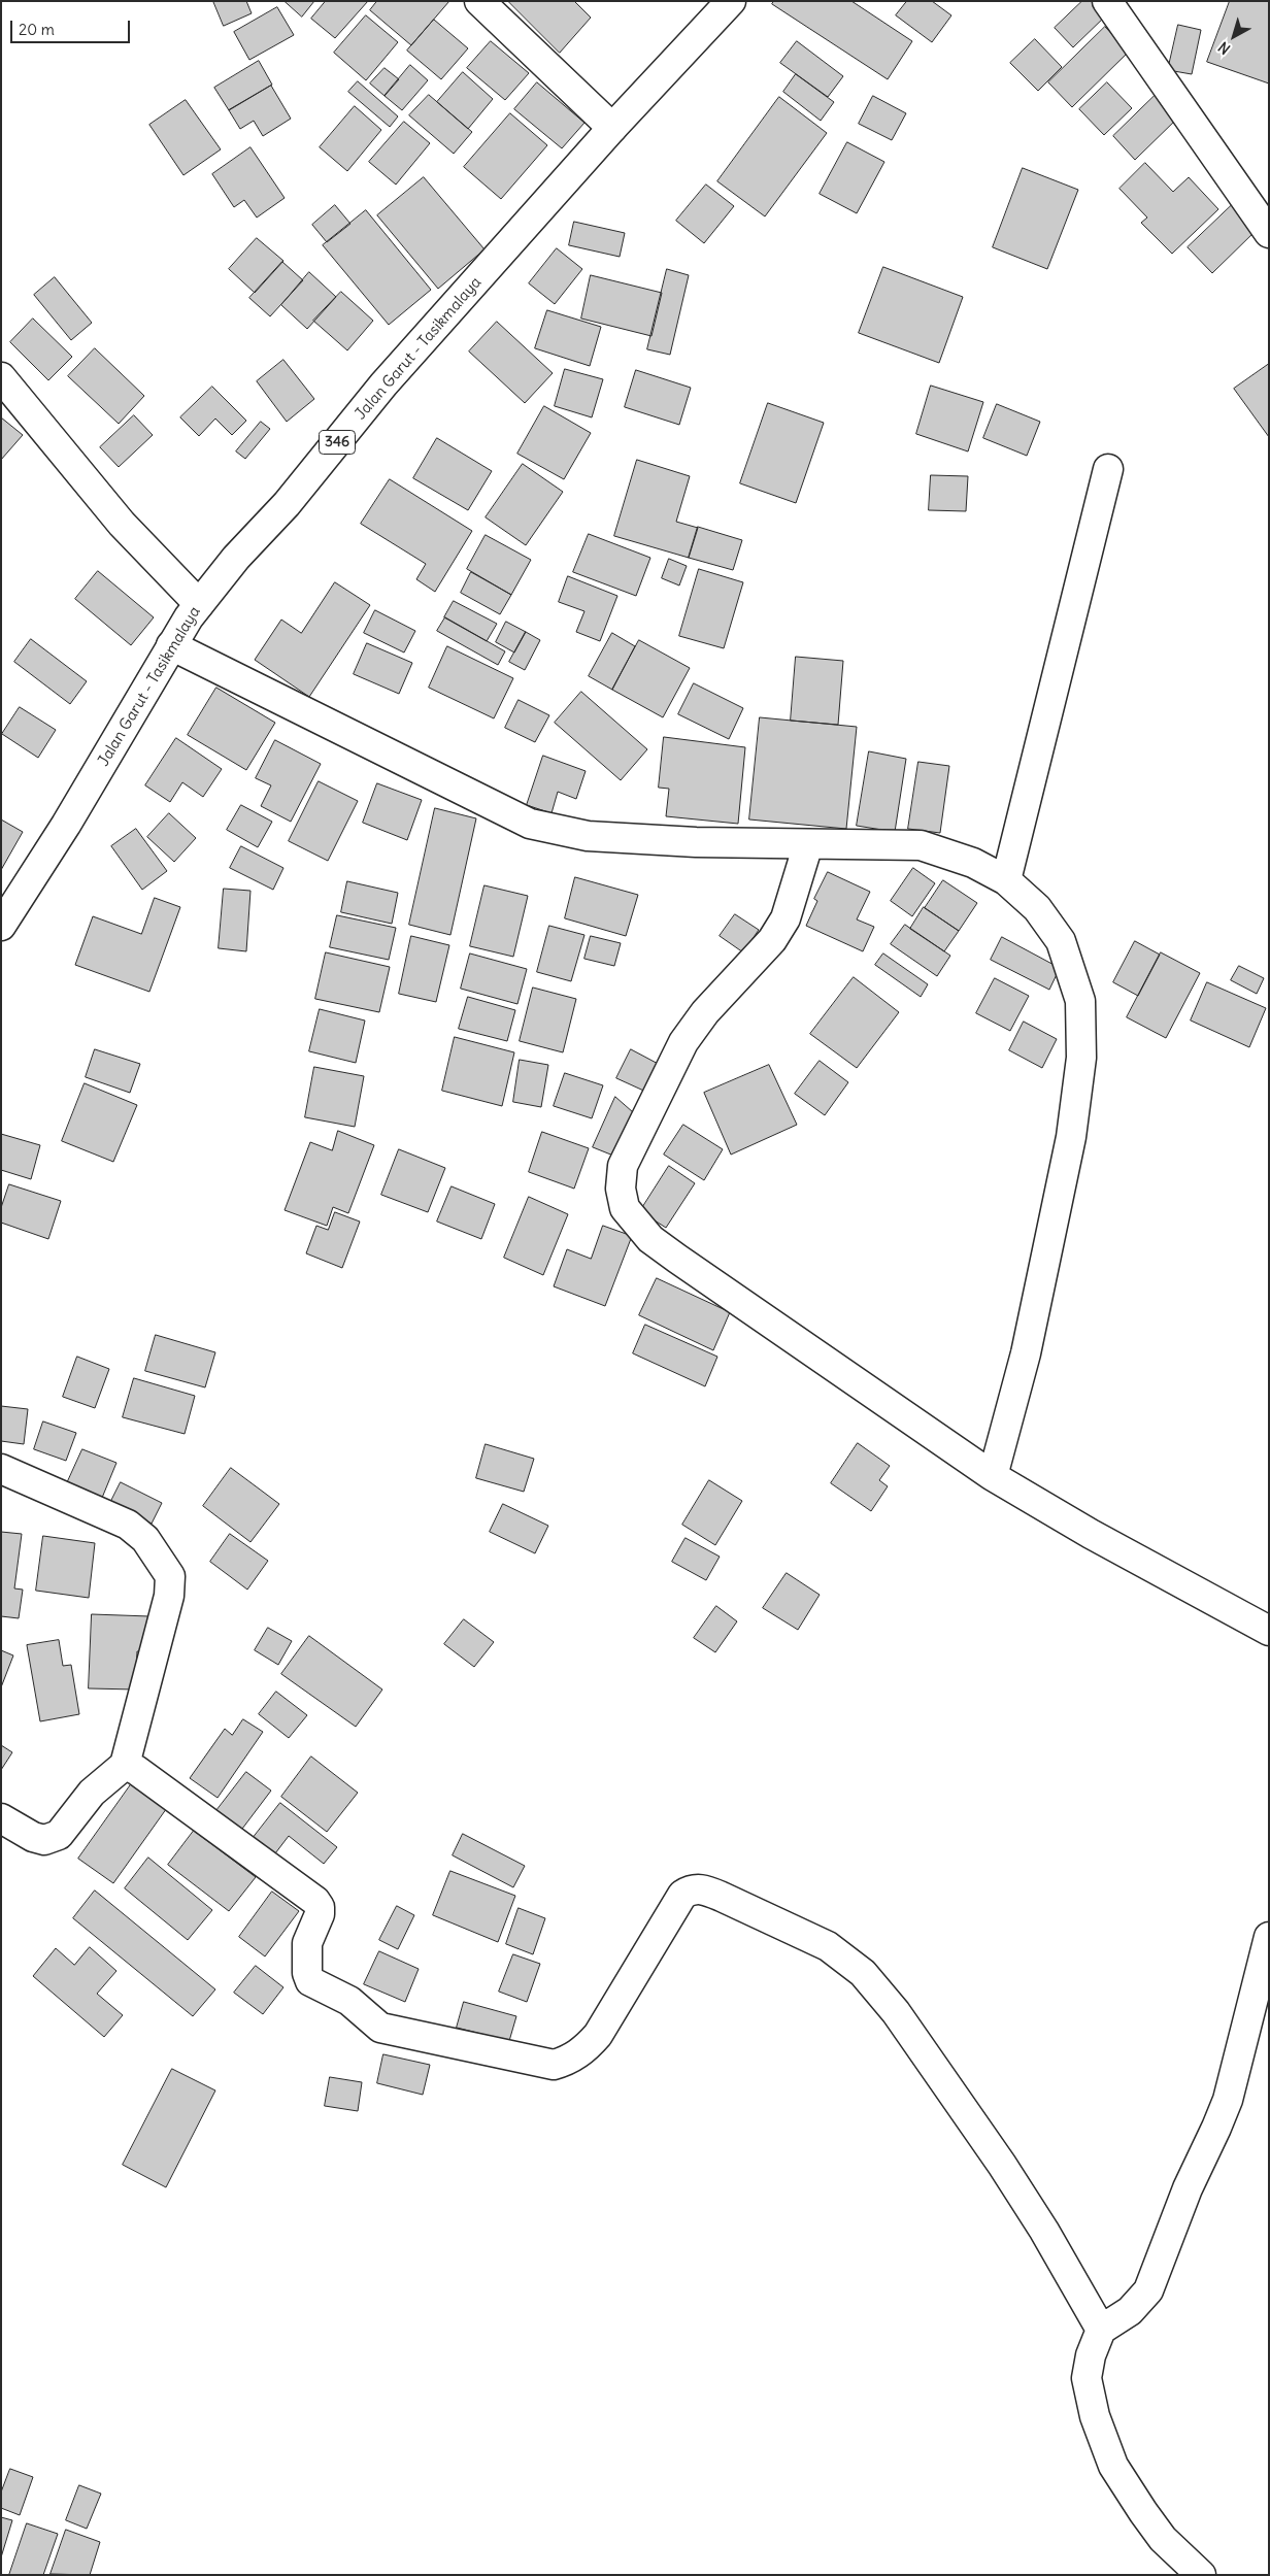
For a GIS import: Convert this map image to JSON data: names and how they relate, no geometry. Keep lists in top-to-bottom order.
{
  "streets": {
    "street": ["Jalan Garut - Tasikmalaya", "346"]
  },
  "scale_bar": "20 m",
  "north": "bottom left"
}
